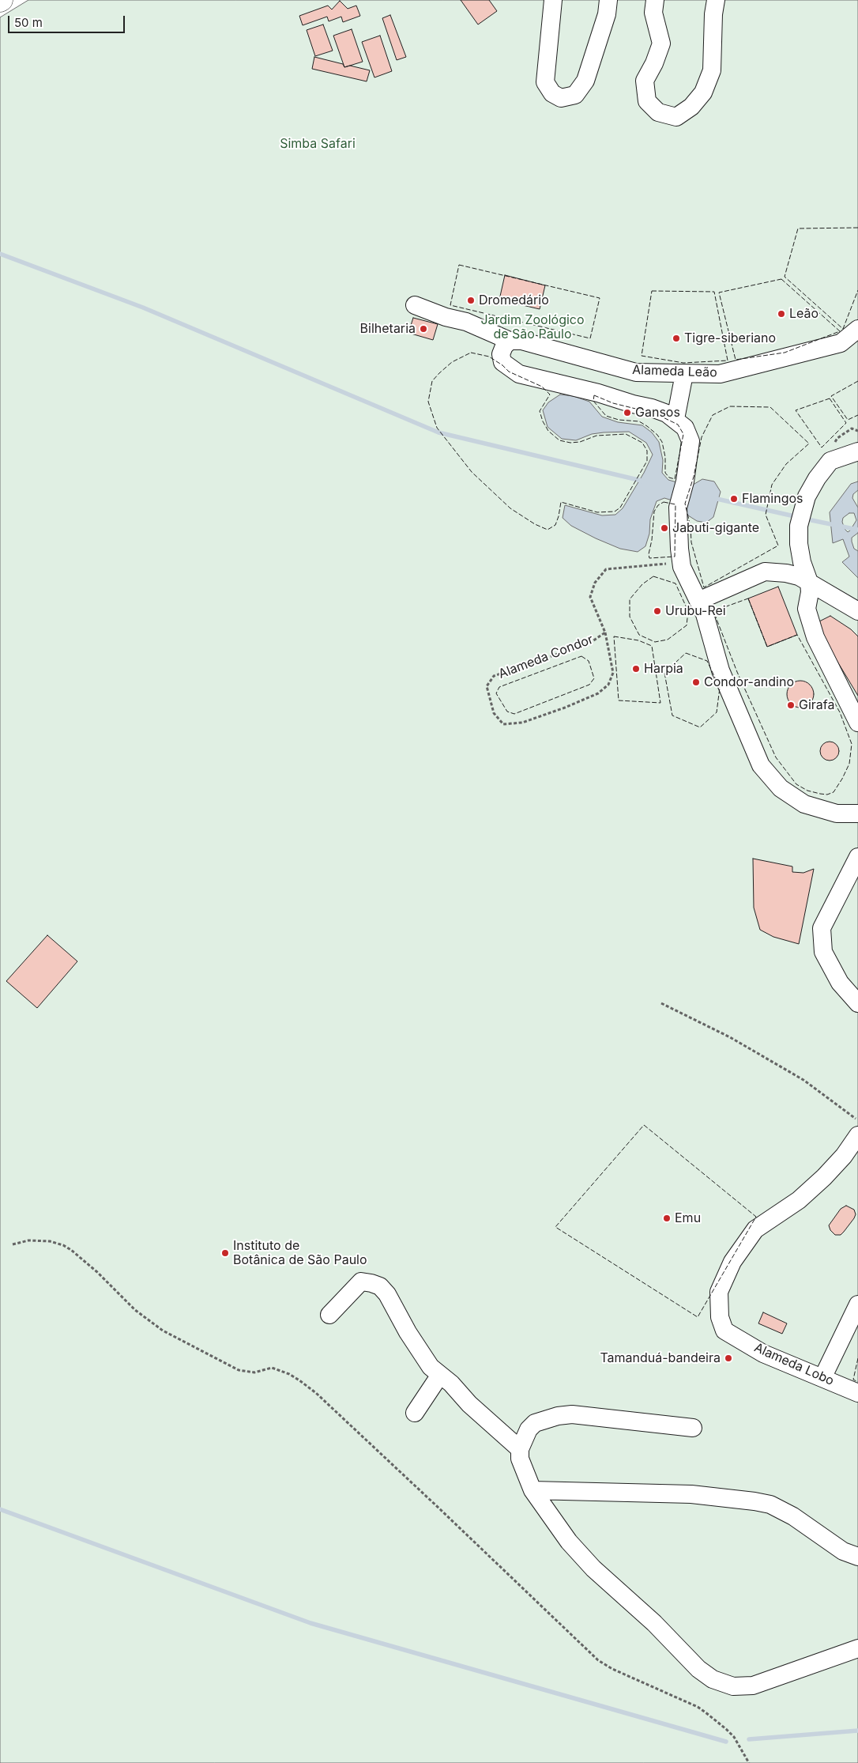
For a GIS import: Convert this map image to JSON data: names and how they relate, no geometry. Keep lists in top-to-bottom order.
{
  "streets": {
    "lane": ["Alameda Leão", "Alameda Lobo"],
    "path": ["Alameda Condor"]
  },
  "parks": ["Simba Safari", "Jardim Zoológico de São Paulo"],
  "places": [
    "Dromedário",
    "Leão",
    "Bilhetaria",
    "Tigre-siberiano",
    "Gansos",
    "Flamingos",
    "Jabuti-gigante",
    "Urubu-Rei",
    "Harpia",
    "Condor-andino",
    "Girafa",
    "Emu",
    "Instituto de Botânica de São Paulo",
    "Tamanduá-bandeira"
  ],
  "scale_bar": "50 m"
}
